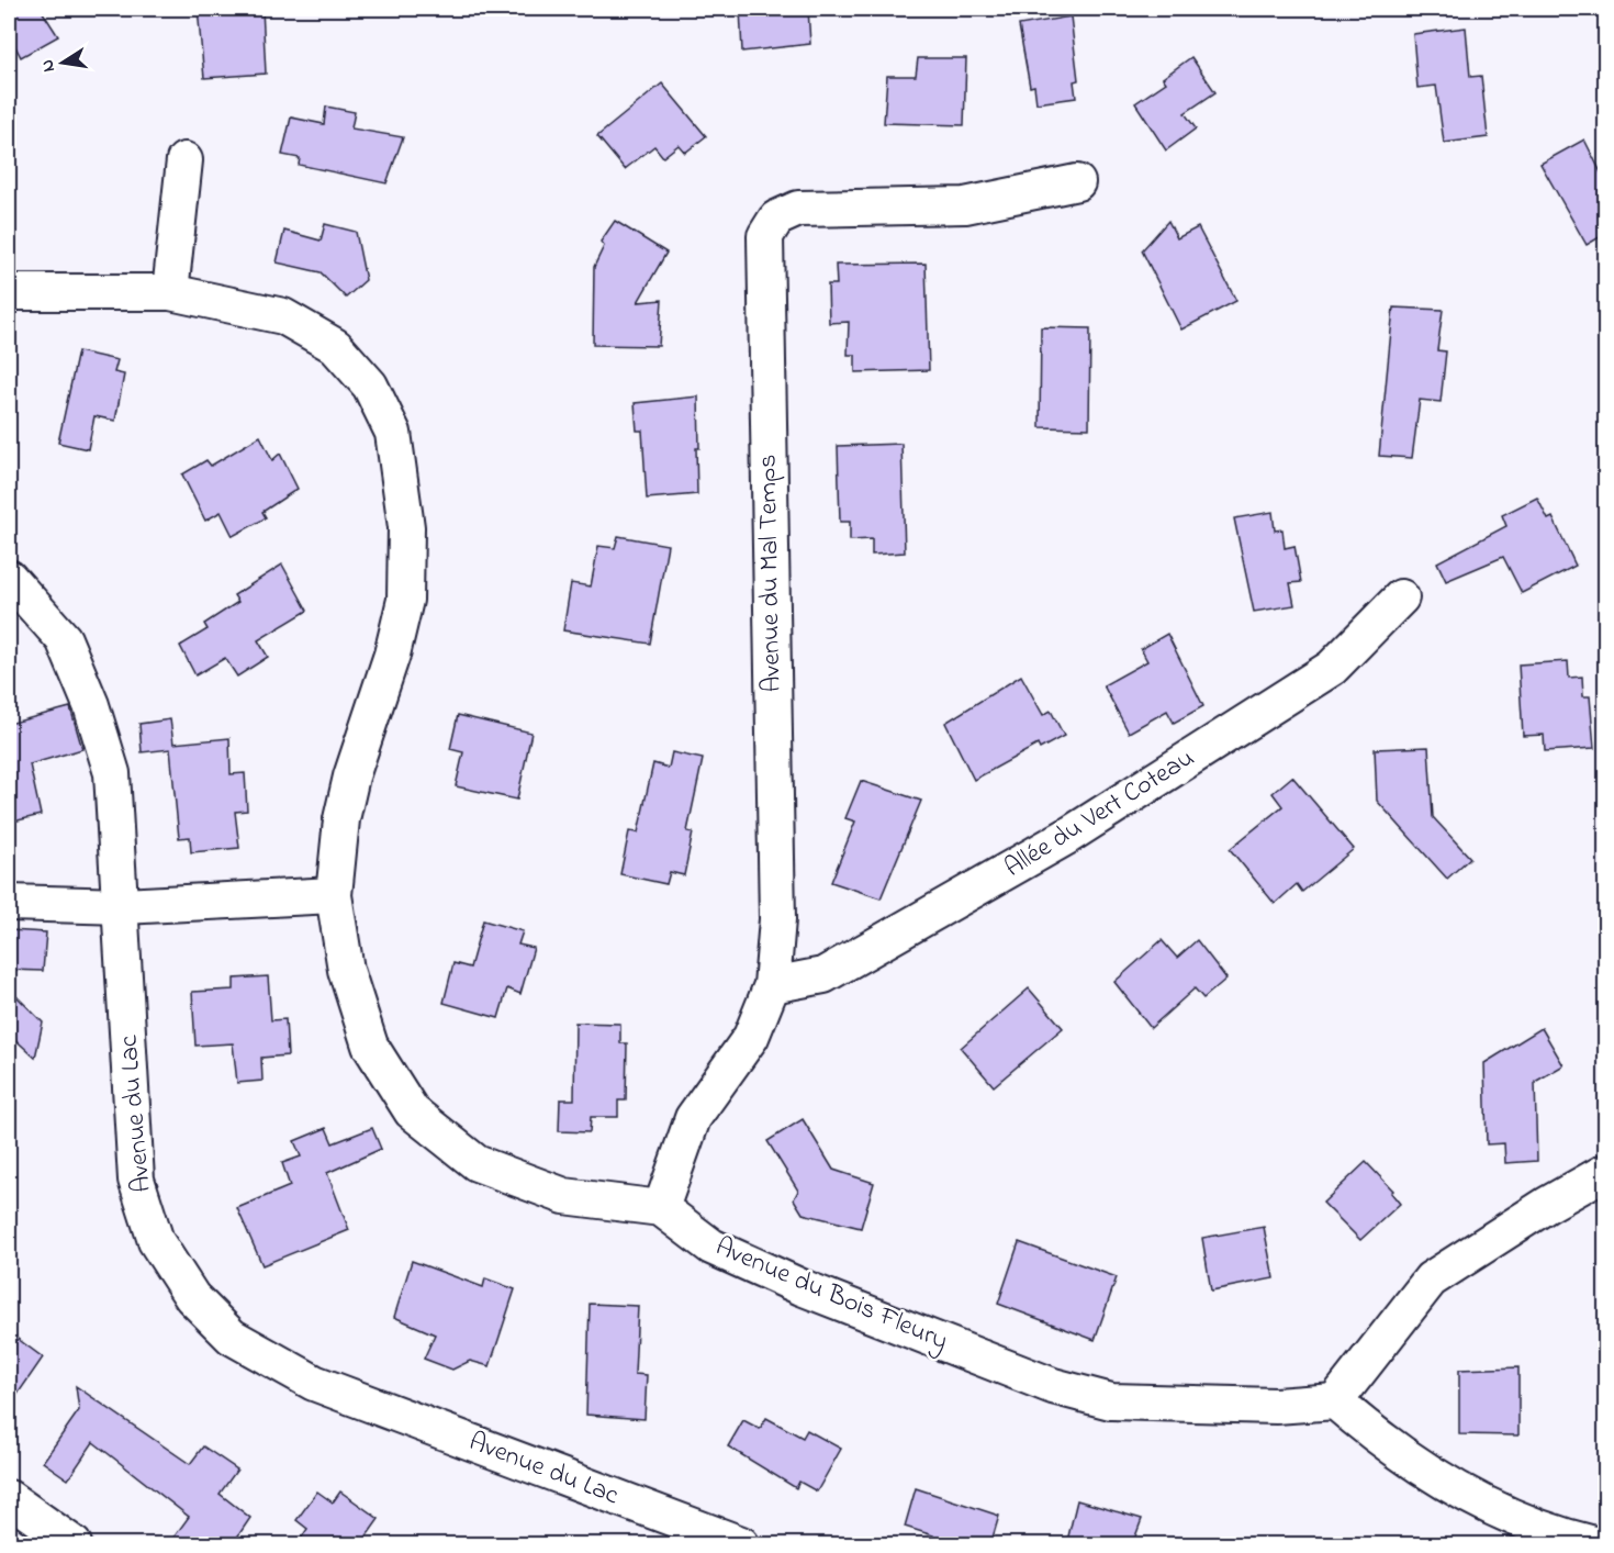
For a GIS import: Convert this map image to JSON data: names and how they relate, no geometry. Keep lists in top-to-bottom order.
{
  "streets": {
    "street": [
      "Avenue du Mal Temps",
      "Allée du Vert Coteau",
      "Avenue du Lac",
      "Avenue du Bois Fleury"
    ]
  },
  "crossings": [
    ["Avenue du Mal Temps", "Allée du Vert Coteau"],
    ["Avenue du Mal Temps", "Avenue du Bois Fleury"]
  ],
  "north": "left"
}
